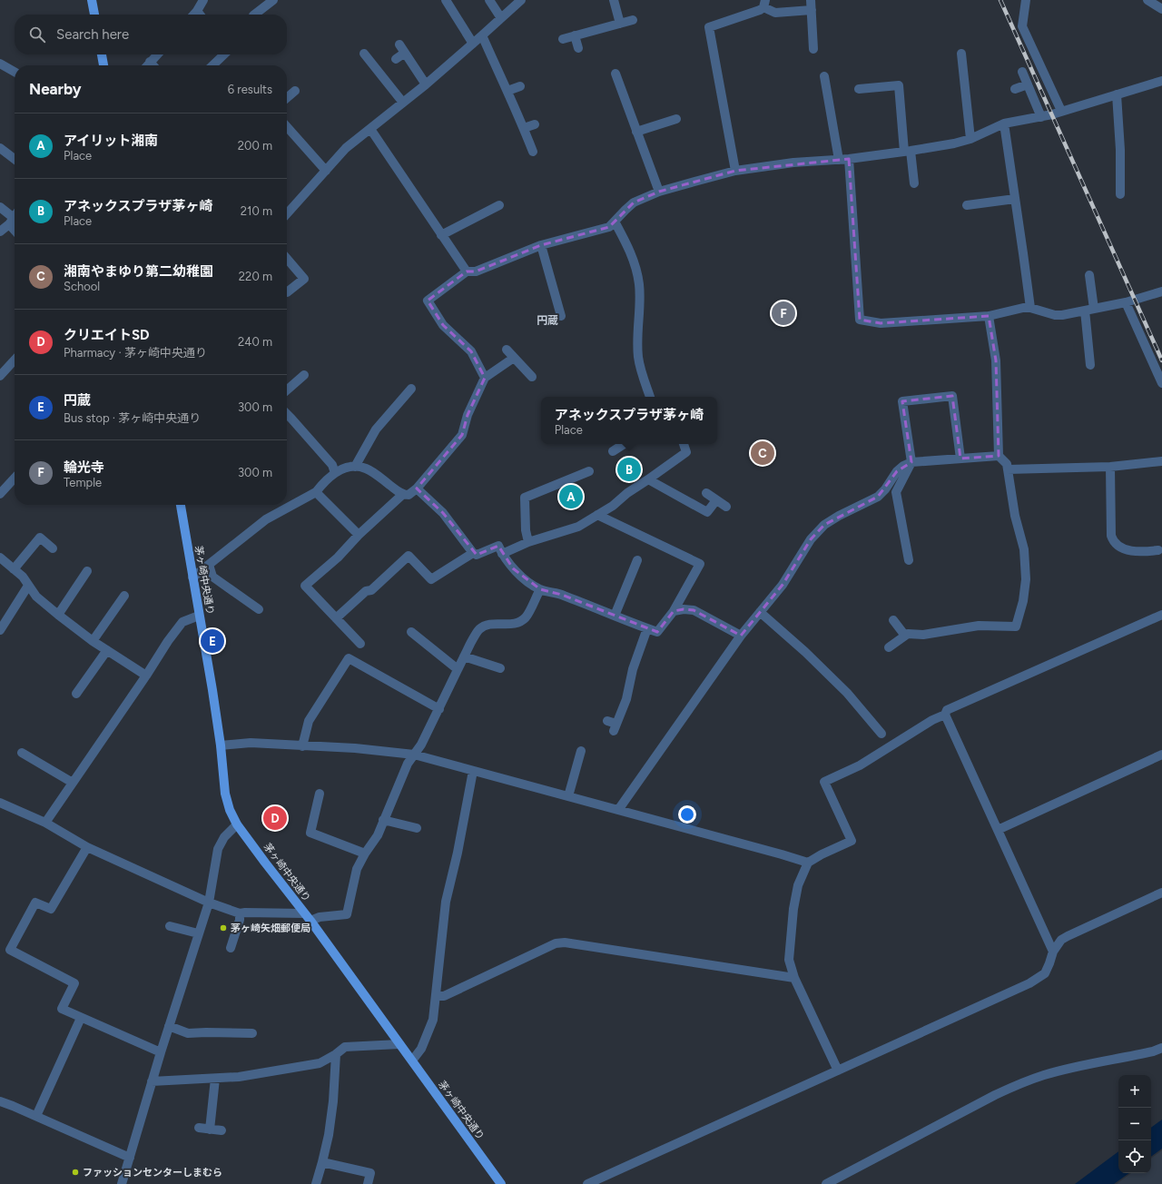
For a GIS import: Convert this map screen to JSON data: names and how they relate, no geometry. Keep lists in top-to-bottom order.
{
  "streets": {
    "main road": ["茅ヶ崎中央通り"]
  },
  "districts": ["円蔵"],
  "places": ["茅ヶ崎矢畑郵便局", "ファッションセンターしまむら"],
  "page": {
    "search": "Search here",
    "heading": ["Nearby", "6 results"],
    "list": [
      {
        "mark": "A",
        "name": "アイリット湘南",
        "note": "Place",
        "value": "200 m"
      },
      {
        "mark": "B",
        "name": "アネックスプラザ茅ヶ崎",
        "note": "Place",
        "value": "210 m"
      },
      {
        "mark": "C",
        "name": "湘南やまゆり第二幼稚園",
        "note": "School",
        "value": "220 m"
      },
      {
        "mark": "D",
        "name": "クリエイトSD",
        "note": "Pharmacy · 茅ヶ崎中央通り",
        "value": "240 m"
      },
      {
        "mark": "E",
        "name": "円蔵",
        "note": "Bus stop · 茅ヶ崎中央通り",
        "value": "300 m"
      },
      {
        "mark": "F",
        "name": "輪光寺",
        "note": "Temple",
        "value": "300 m"
      }
    ],
    "pins": [
      "F",
      "C",
      "B",
      "A",
      "E",
      "D"
    ],
    "popup": ["アネックスプラザ茅ヶ崎", "Place"],
    "map_buttons": ["+", "−"]
  }
}
